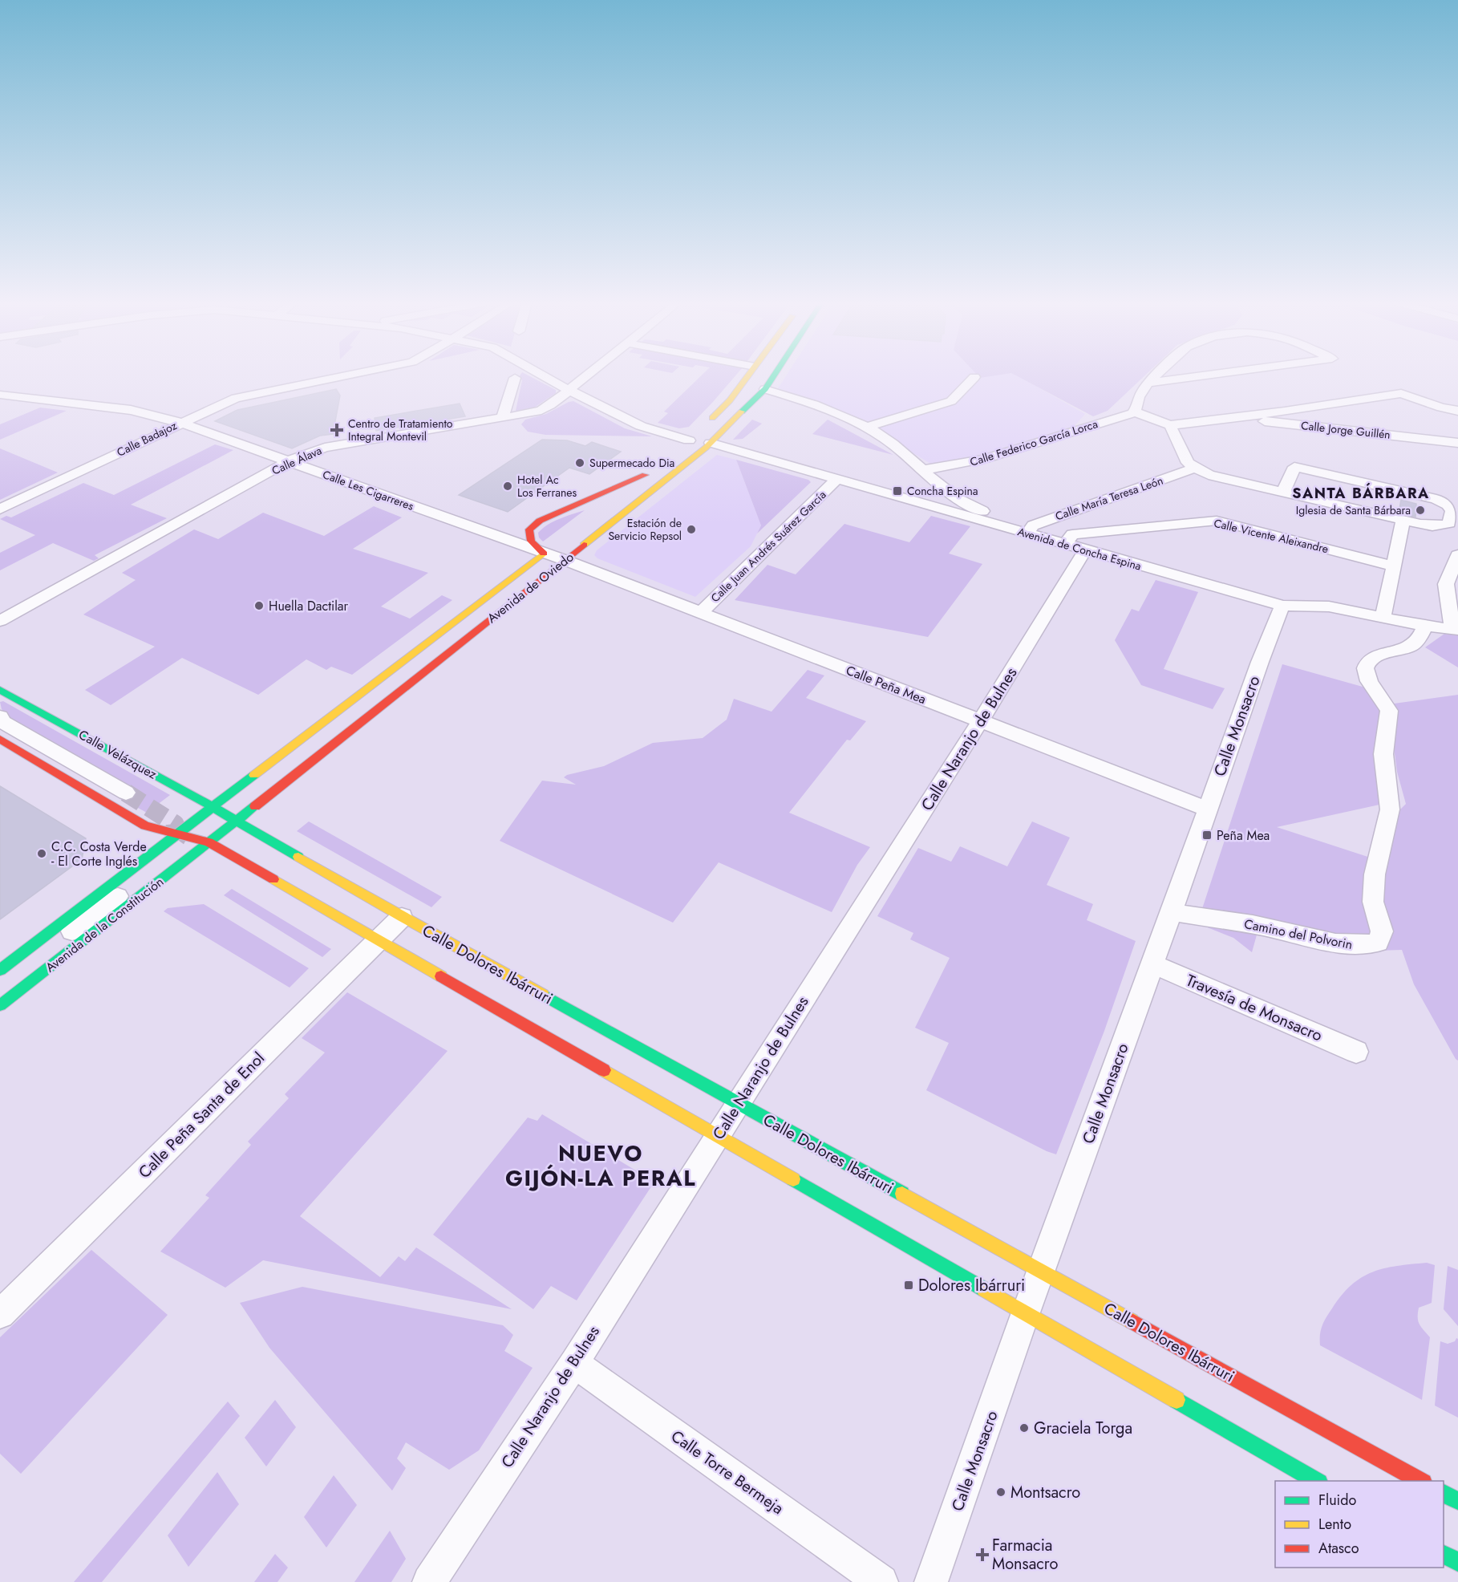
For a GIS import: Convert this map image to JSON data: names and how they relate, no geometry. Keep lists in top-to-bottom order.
{
  "streets": {
    "main road": [
      "Avenida de Oviedo",
      "Calle Velázquez",
      "Avenida de la Constitución",
      "Calle Dolores Ibárruri"
    ],
    "street": [
      "Calle Jorge Guillén",
      "Calle Badajoz",
      "Calle Federico García Lorca",
      "Calle Álava",
      "Calle Les Cigarreres",
      "Calle María Teresa León",
      "Calle Vicente Aleixandre",
      "Calle Juan Andrés Suárez García",
      "Avenida de Concha Espina",
      "Calle Peña Mea",
      "Calle Monsacro",
      "Calle Naranjo de Bulnes",
      "Camino del Polvorin",
      "Travesía de Monsacro",
      "Calle Peña Santa de Enol",
      "Calle Torre Bermeja"
    ]
  },
  "crossings": [
    ["Calle Badajoz", "Calle Les Cigarreres"],
    ["Calle Álava", "Calle Les Cigarreres"],
    ["Calle Les Cigarreres", "Avenida de Oviedo"],
    ["Calle Les Cigarreres", "Calle Peña Mea"],
    ["Calle María Teresa León", "Avenida de Concha Espina"],
    ["Calle Vicente Aleixandre", "Avenida de Concha Espina"],
    ["Calle Juan Andrés Suárez García", "Avenida de Concha Espina"],
    ["Calle Juan Andrés Suárez García", "Calle Peña Mea"],
    ["Avenida de Concha Espina", "Avenida de Oviedo"],
    ["Avenida de Concha Espina", "Calle Monsacro"],
    ["Avenida de Concha Espina", "Calle Naranjo de Bulnes"],
    ["Avenida de Concha Espina", "Camino del Polvorin"],
    ["Avenida de Oviedo", "Calle Peña Mea"],
    ["Avenida de Oviedo", "Calle Velázquez"],
    ["Avenida de Oviedo", "Avenida de la Constitución"],
    ["Avenida de Oviedo", "Calle Dolores Ibárruri"],
    ["Calle Peña Mea", "Calle Monsacro"],
    ["Calle Peña Mea", "Calle Naranjo de Bulnes"],
    ["Calle Monsacro", "Camino del Polvorin"],
    ["Calle Monsacro", "Calle Dolores Ibárruri"],
    ["Calle Monsacro", "Travesía de Monsacro"],
    ["Calle Naranjo de Bulnes", "Calle Dolores Ibárruri"],
    ["Calle Naranjo de Bulnes", "Calle Torre Bermeja"],
    ["Calle Velázquez", "Calle Dolores Ibárruri"],
    ["Calle Dolores Ibárruri", "Calle Peña Santa de Enol"]
  ],
  "districts": ["SANTA BÁRBARA", "NUEVO GIJÓN-LA PERAL"],
  "places": {
    "health": ["Centro de Tratamiento Integral Montevil", "Farmacia Monsacro"],
    "other": [
      "Supermecado Dia",
      "Hotel Ac Los Ferranes",
      "Iglesia de Santa Bárbara",
      "Estación de Servicio Repsol",
      "Huella Dactilar",
      "C.C. Costa Verde - El Corte Inglés",
      "Graciela Torga",
      "Montsacro"
    ],
    "transit": ["Concha Espina", "Peña Mea", "Dolores Ibárruri"]
  },
  "legend": ["Fluido", "Lento", "Atasco"]
}
